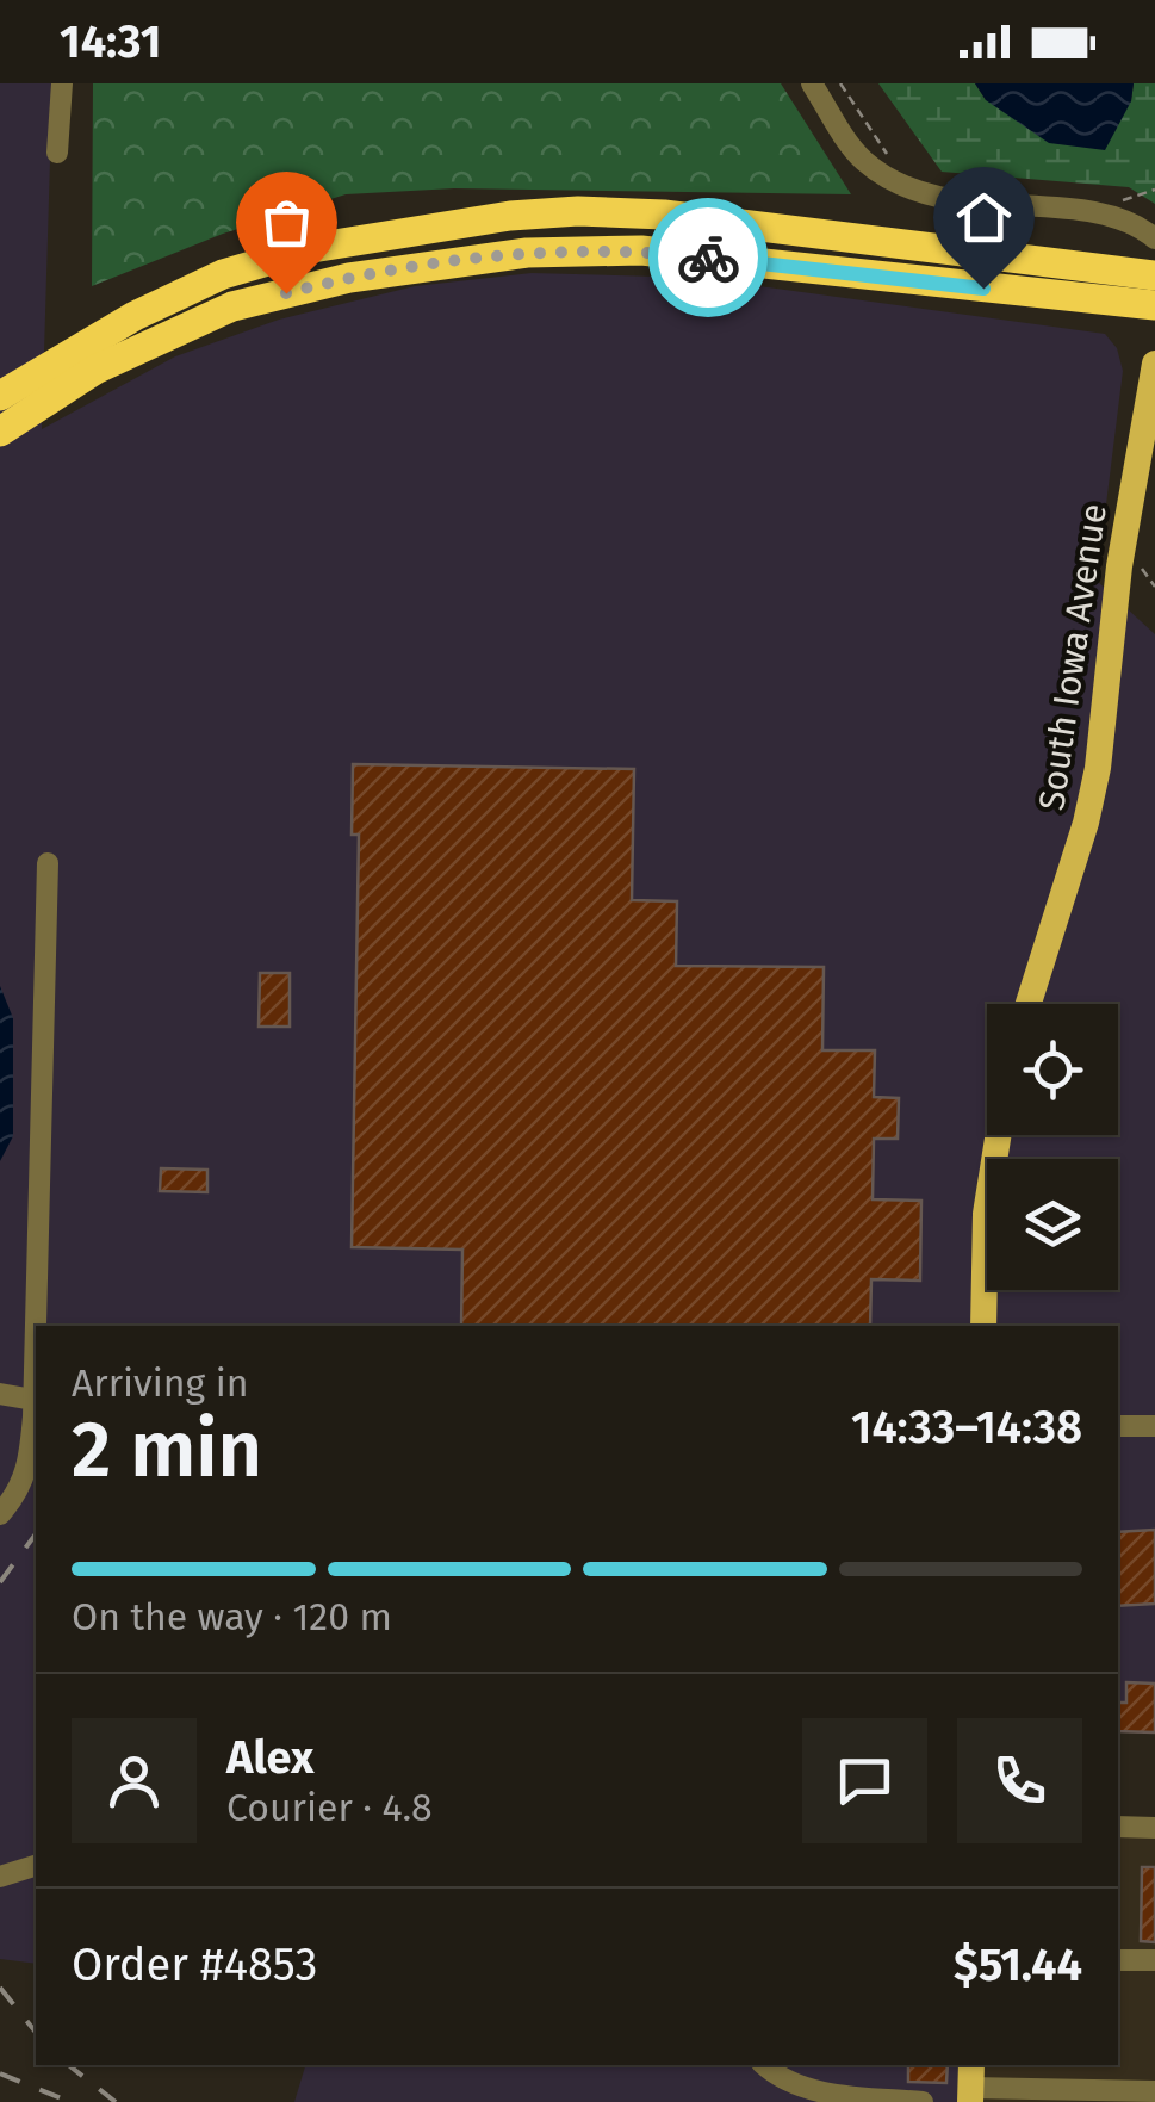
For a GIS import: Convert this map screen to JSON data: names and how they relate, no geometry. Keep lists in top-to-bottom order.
{
  "streets": {
    "main road": ["South Iowa Avenue"]
  },
  "page": {
    "status": "14:31",
    "heading": ["2 min", "Arriving in", "14:33–14:38"],
    "panel": [
      "Alex",
      "Courier · 4.8",
      "Order #4853",
      "$51.44"
    ],
    "bar": "On the way · 120 m"
  }
}
